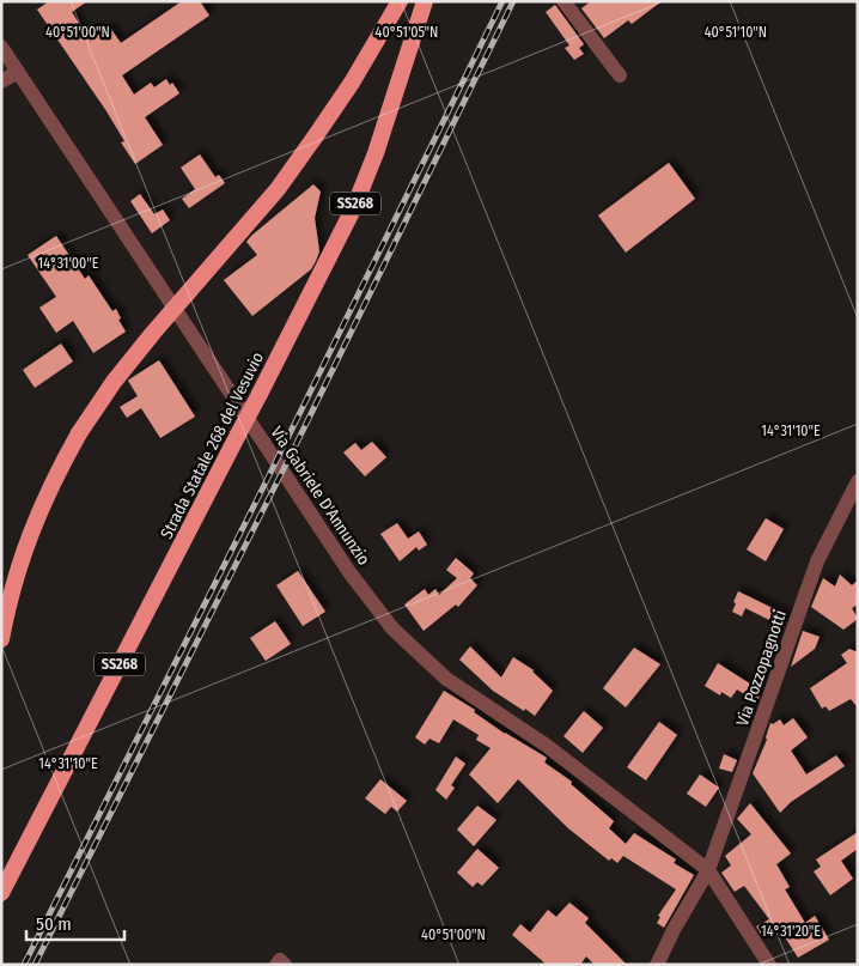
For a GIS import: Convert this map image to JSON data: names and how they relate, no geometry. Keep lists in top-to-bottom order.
{
  "streets": {
    "highway": ["SS268", "Strada Statale 268 del Vesuvio"],
    "street": ["Via Gabriele D'Annunzio", "Via Pozzopagnotti"]
  },
  "crossings": [
    ["Via Gabriele D'Annunzio", "Via Pozzopagnotti"]
  ],
  "scale_bar": "50 m",
  "coordinates": [
    "40°51'00\"N",
    "40°51'05\"N",
    "40°51'10\"N",
    "14°31'00\"E",
    "14°31'10\"E",
    "14°31'20\"E"
  ]
}
